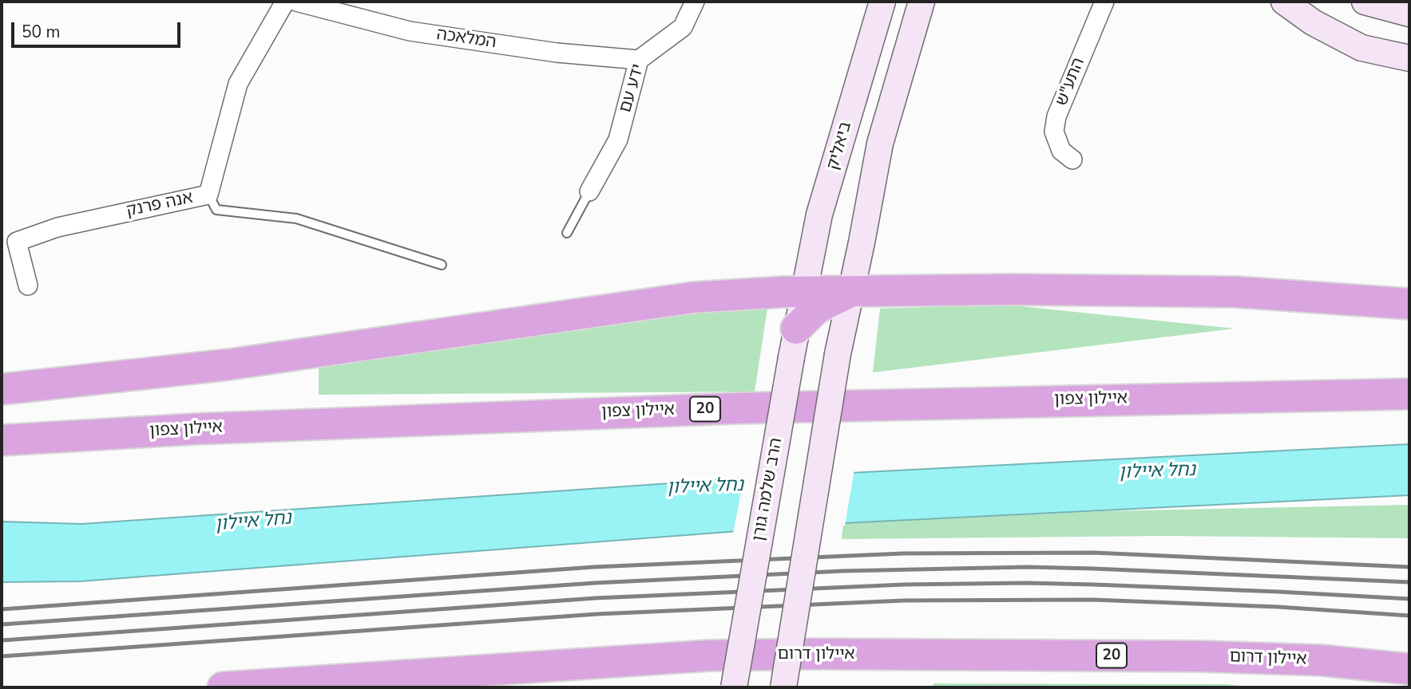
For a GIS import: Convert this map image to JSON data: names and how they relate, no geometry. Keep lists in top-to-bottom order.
{
  "streets": {
    "highway": ["איילון צפון", "20", "איילון דרום"],
    "main road": ["ביאליק", "הרב שלמה גורן"],
    "street": [
      "המלאכה",
      "התע\"ש",
      "ידע עם",
      "אנה פרנק"
    ]
  },
  "crossings": [
    ["המלאכה", "ידע עם"],
    ["ביאליק", "הרב שלמה גורן"]
  ],
  "water": ["נחל איילון"],
  "scale_bar": "50 m"
}
